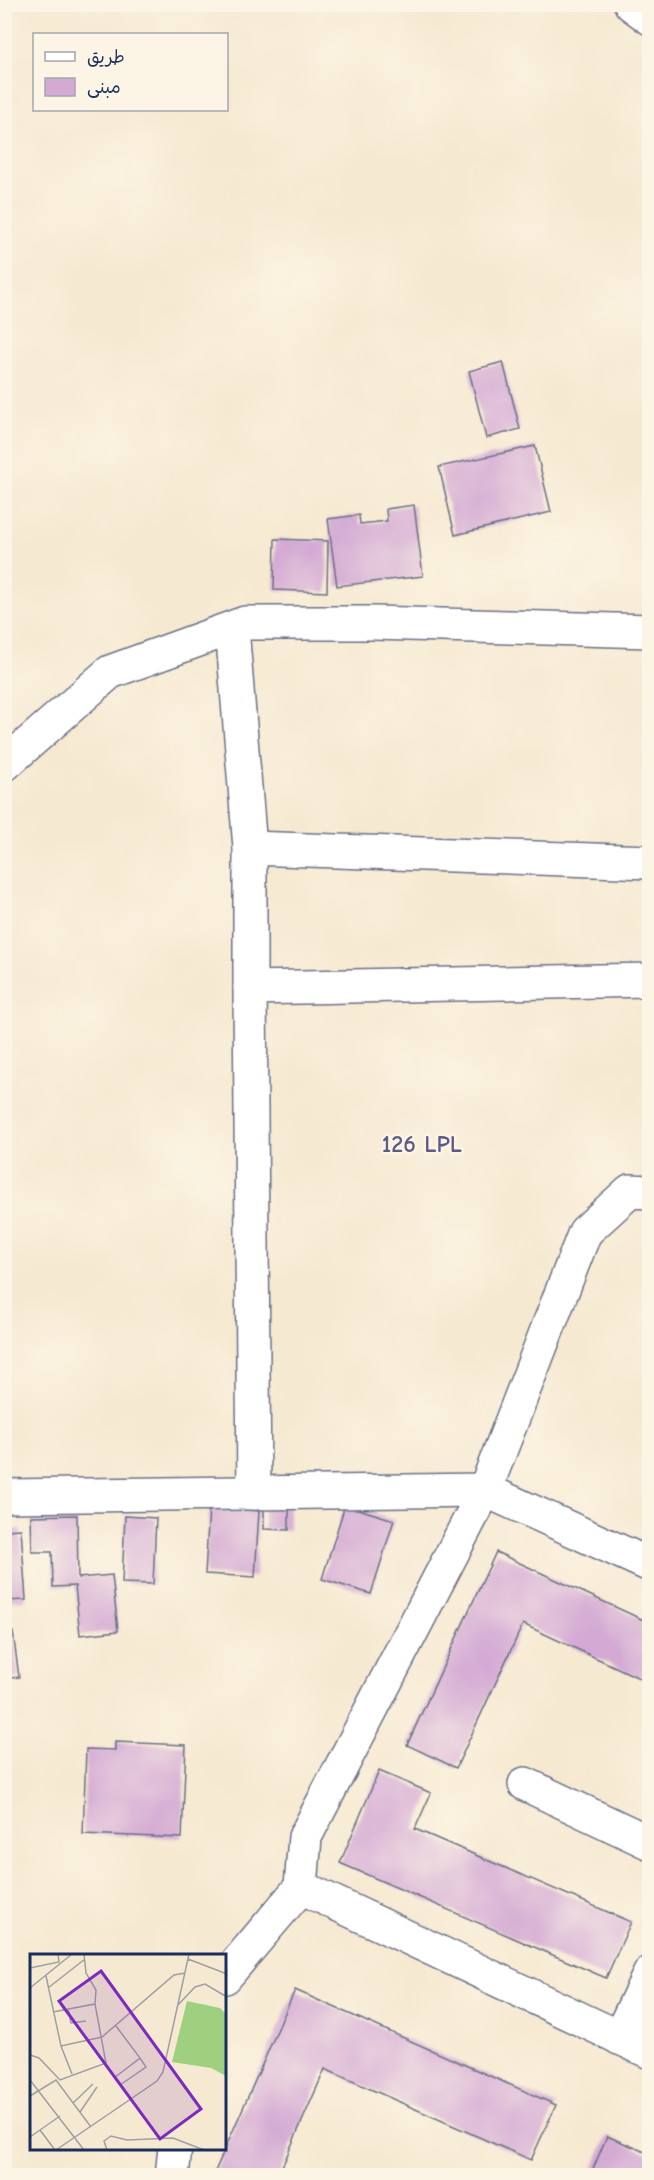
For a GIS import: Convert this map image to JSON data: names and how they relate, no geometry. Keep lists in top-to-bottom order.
{
  "districts": ["126 LPL"],
  "legend": ["طريق", "مبنى"]
}
